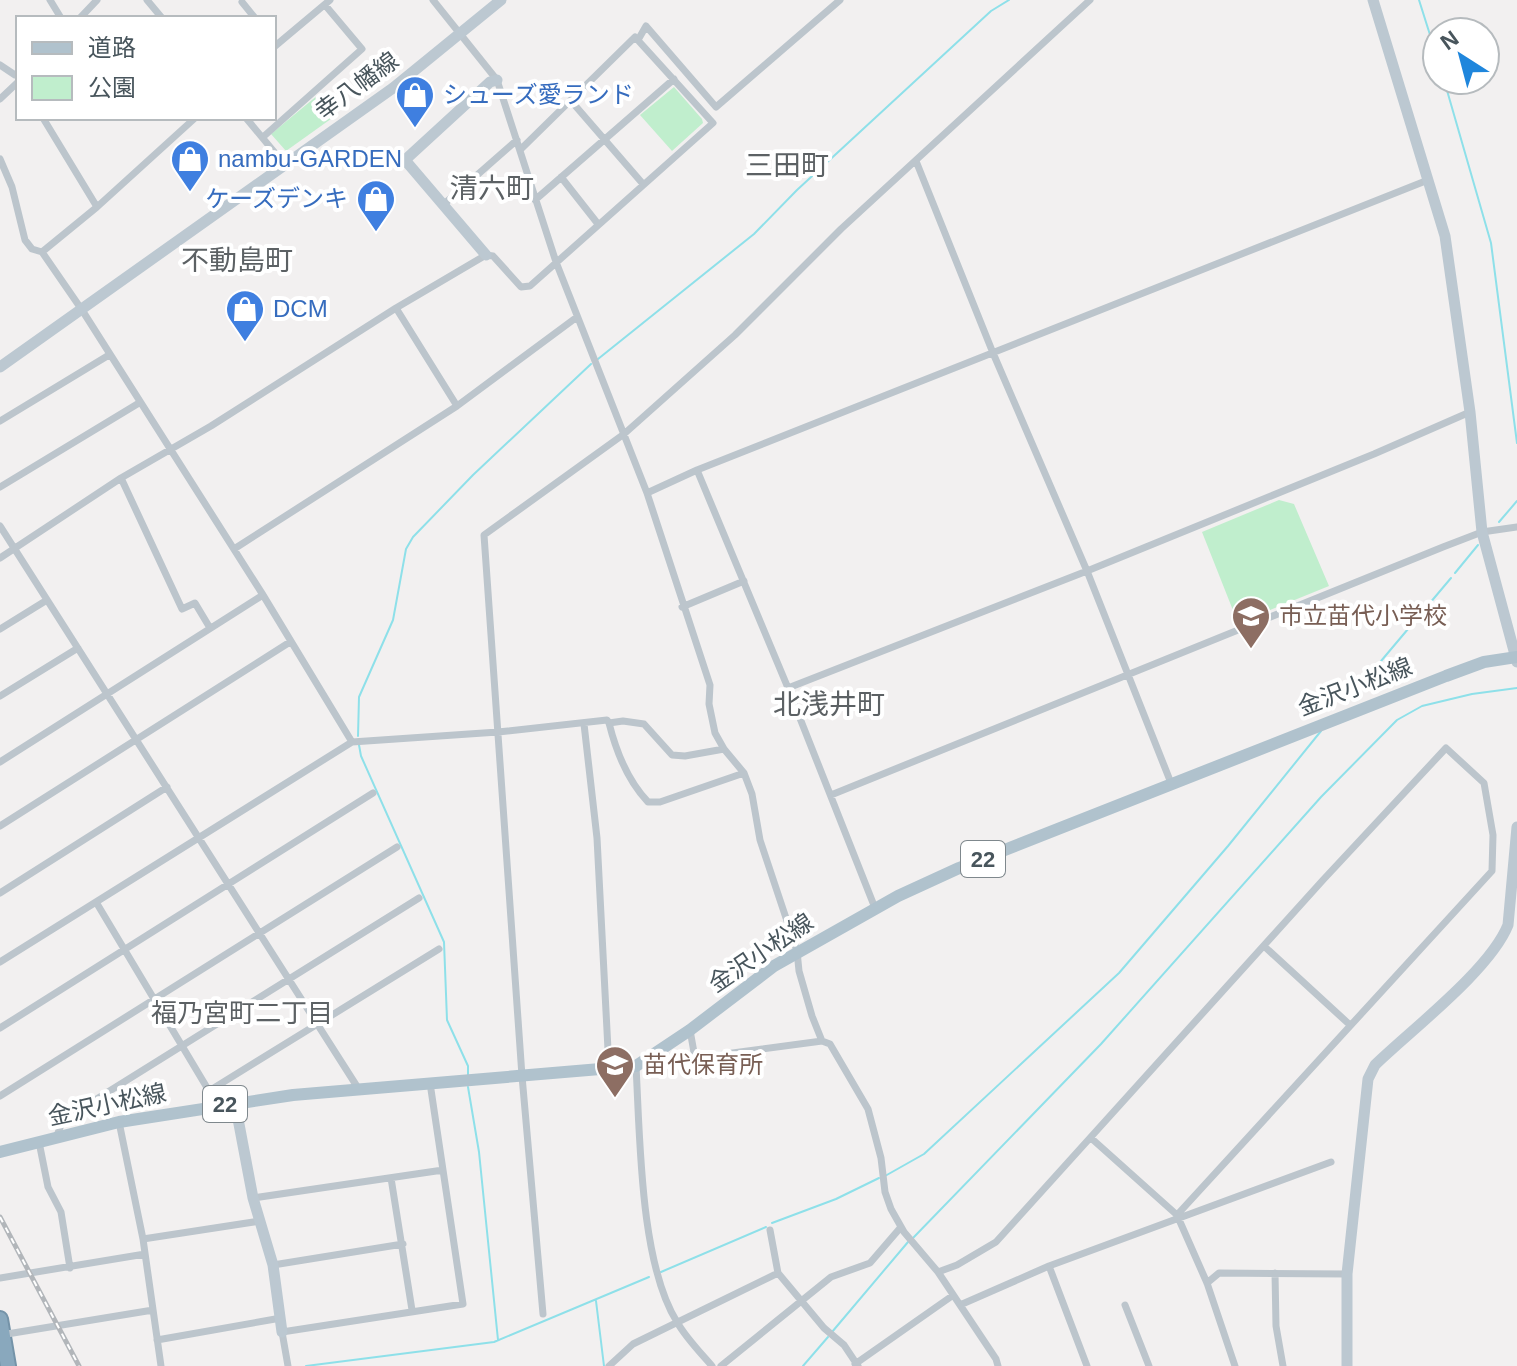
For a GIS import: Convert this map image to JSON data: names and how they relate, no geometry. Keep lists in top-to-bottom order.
{
  "streets": {
    "main road": ["金沢小松線", "22"],
    "street": ["幸八幡線"]
  },
  "districts": [
    "三田町",
    "清六町",
    "不動島町",
    "北浅井町",
    "福乃宮町二丁目"
  ],
  "places": {
    "shop": [
      "シューズ愛ランド",
      "nambu-GARDEN",
      "ケーズデンキ",
      "DCM"
    ],
    "school or university": ["市立苗代小学校", "苗代保育所"]
  },
  "legend": ["道路", "公園"],
  "north": "top left"
}
